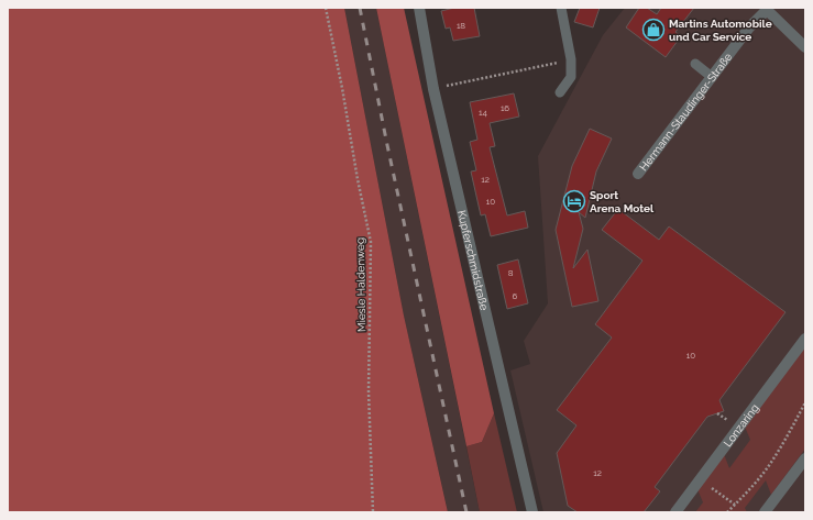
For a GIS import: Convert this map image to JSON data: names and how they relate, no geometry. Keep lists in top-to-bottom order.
{
  "streets": {
    "street": ["Hermann-Staudinger-Straße", "Kupferschmidstraße", "Lonzaring"],
    "path": ["Miesle Haldenweg"]
  },
  "places": {
    "shop": ["Martins Automobile und Car Service"],
    "hotel": ["Sport Arena Motel"]
  },
  "house_numbers": [
    "18",
    "16",
    "14",
    "12",
    "10",
    "8",
    "6",
    "10",
    "12"
  ]
}
